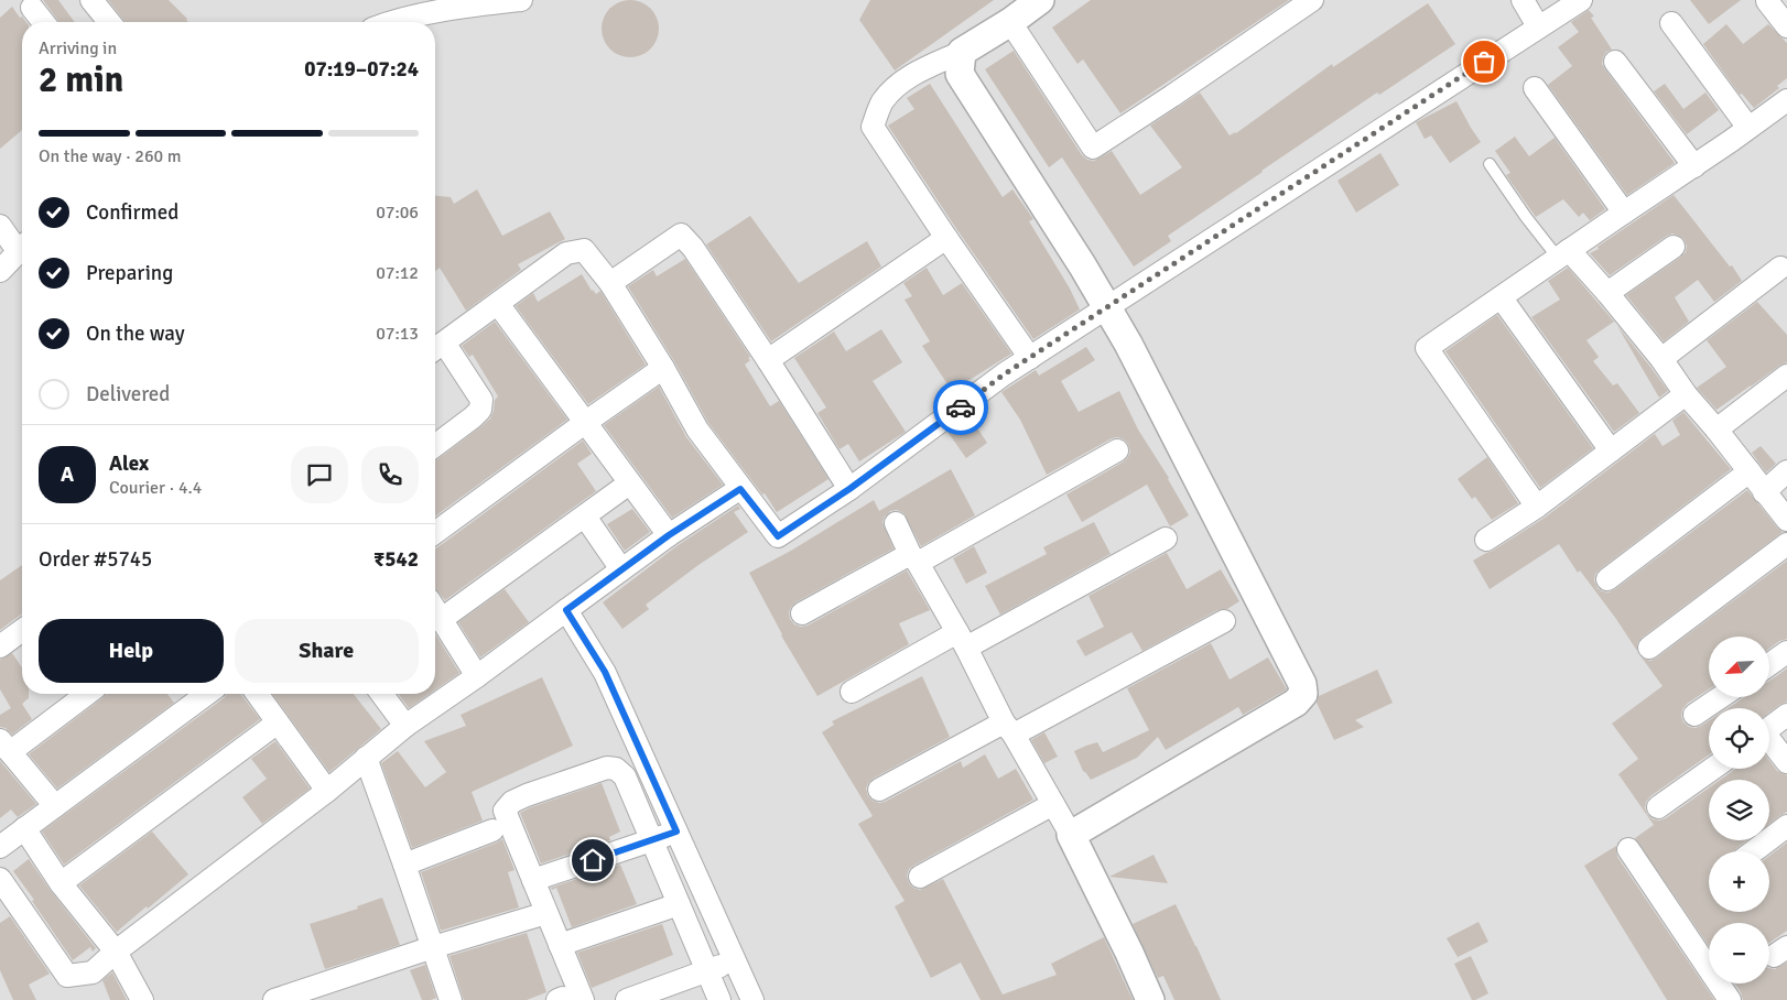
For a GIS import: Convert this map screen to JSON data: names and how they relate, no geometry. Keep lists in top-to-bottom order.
{
  "north": "bottom left",
  "page": {
    "heading": ["2 min", "Arriving in", "07:19–07:24"],
    "panel": [
      "Alex",
      "Courier · 4.4",
      "Order #5745",
      "₹542"
    ],
    "bar": "On the way · 260 m",
    "list": [
      ["Confirmed", "07:06"],
      ["Preparing", "07:12"],
      ["On the way", "07:13"],
      "Delivered"
    ],
    "round": "A",
    "buttons": ["Help", "Share"],
    "map_buttons": ["+", "−"]
  }
}
